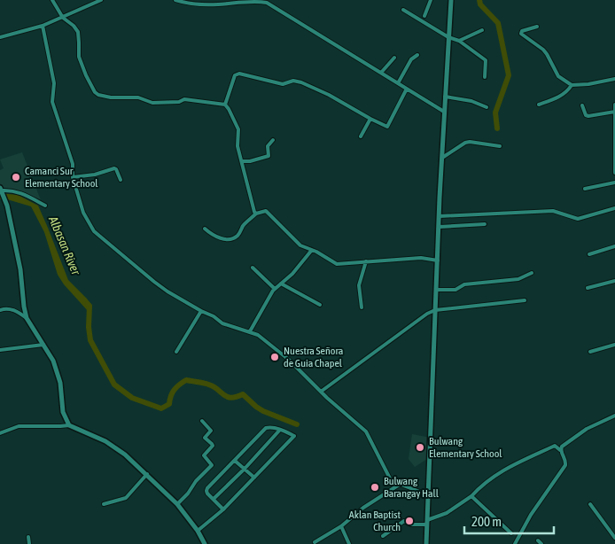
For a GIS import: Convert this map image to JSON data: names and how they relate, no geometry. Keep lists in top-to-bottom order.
{
  "water": ["Albasan River"],
  "places": [
    "Camanci Sur Elementary School",
    "Nuestra Señora de Guia Chapel",
    "Bulwang Elementary School",
    "Bulwang Barangay Hall",
    "Aklan Baptist Church"
  ],
  "scale_bar": "200 m"
}
